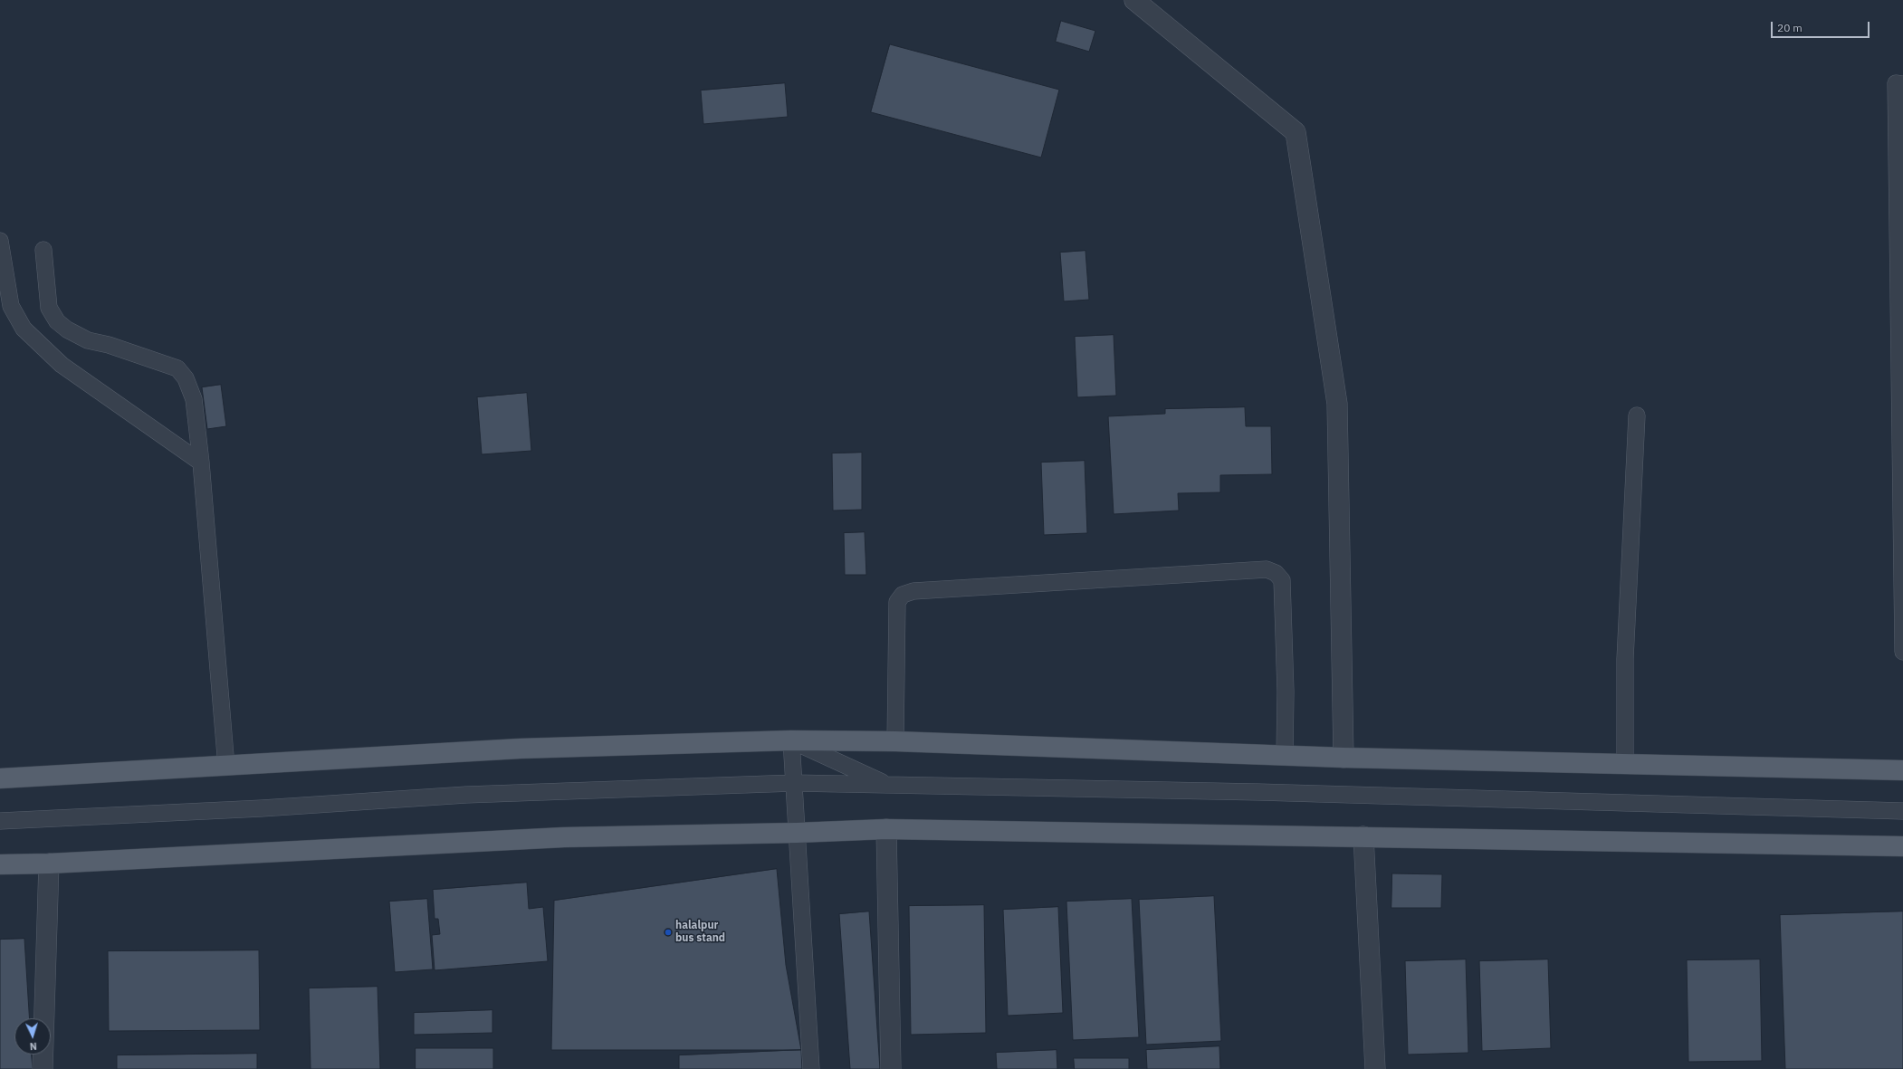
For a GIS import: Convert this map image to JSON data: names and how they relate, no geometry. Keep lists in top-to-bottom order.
{
  "places": ["halalpur bus stand"],
  "scale_bar": "20 m",
  "north": "bottom"
}
